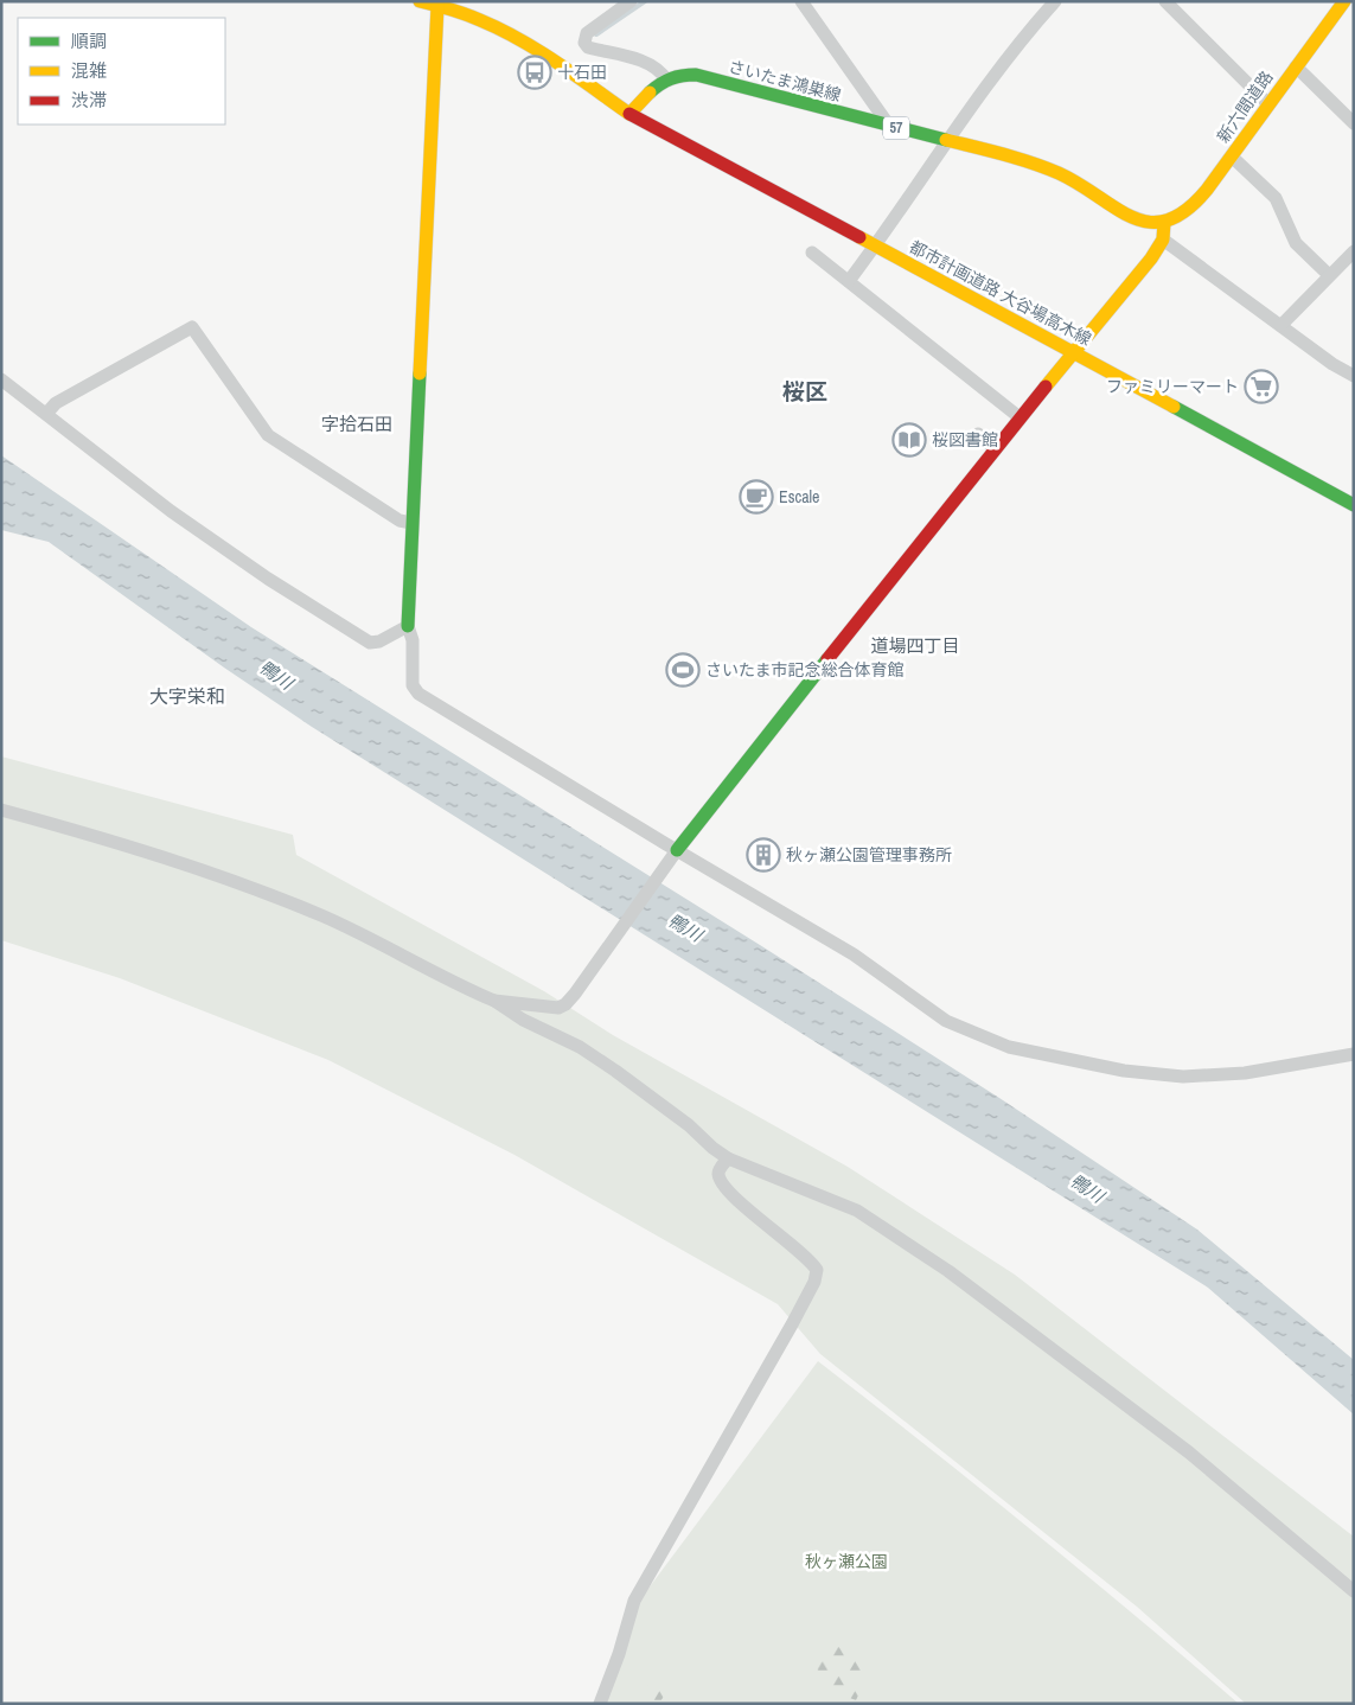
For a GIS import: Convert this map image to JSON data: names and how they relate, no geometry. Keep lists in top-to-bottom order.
{
  "streets": {
    "street": [
      "さいたま鴻巣線",
      "新六間道路",
      "57",
      "都市計画道路 大谷場高木線"
    ]
  },
  "crossings": [
    ["さいたま鴻巣線", "新六間道路"],
    ["さいたま鴻巣線", "都市計画道路 大谷場高木線"]
  ],
  "districts": [
    "桜区",
    "字拾石田",
    "道場四丁目",
    "大字栄和"
  ],
  "water": ["鴨川"],
  "parks": ["秋ヶ瀬公園"],
  "places": {
    "bus stop": ["十石田"],
    "supermarket": ["ファミリーマート"],
    "library": ["桜図書館"],
    "cafe": ["Escale"],
    "sports": ["さいたま市記念総合体育館"],
    "building": ["秋ヶ瀬公園管理事務所"]
  },
  "legend": ["順調", "混雑", "渋滞"]
}
